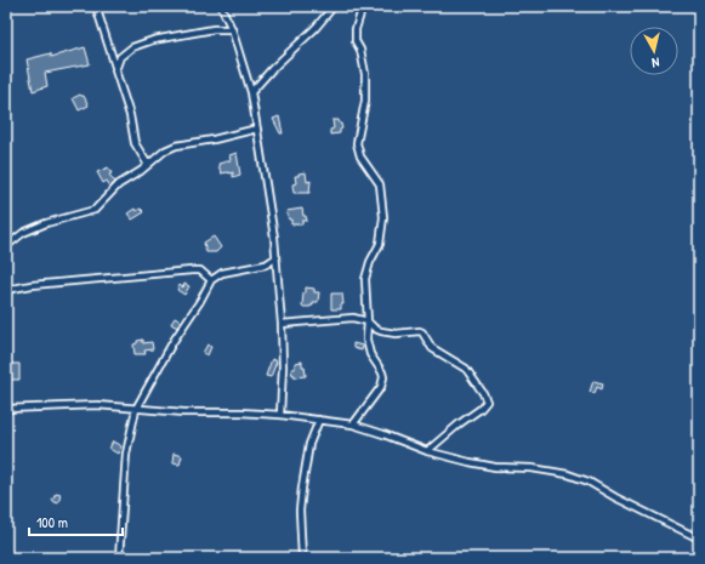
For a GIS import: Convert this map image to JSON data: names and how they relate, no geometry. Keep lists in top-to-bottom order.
{
  "scale_bar": "100 m",
  "north": "bottom"
}
